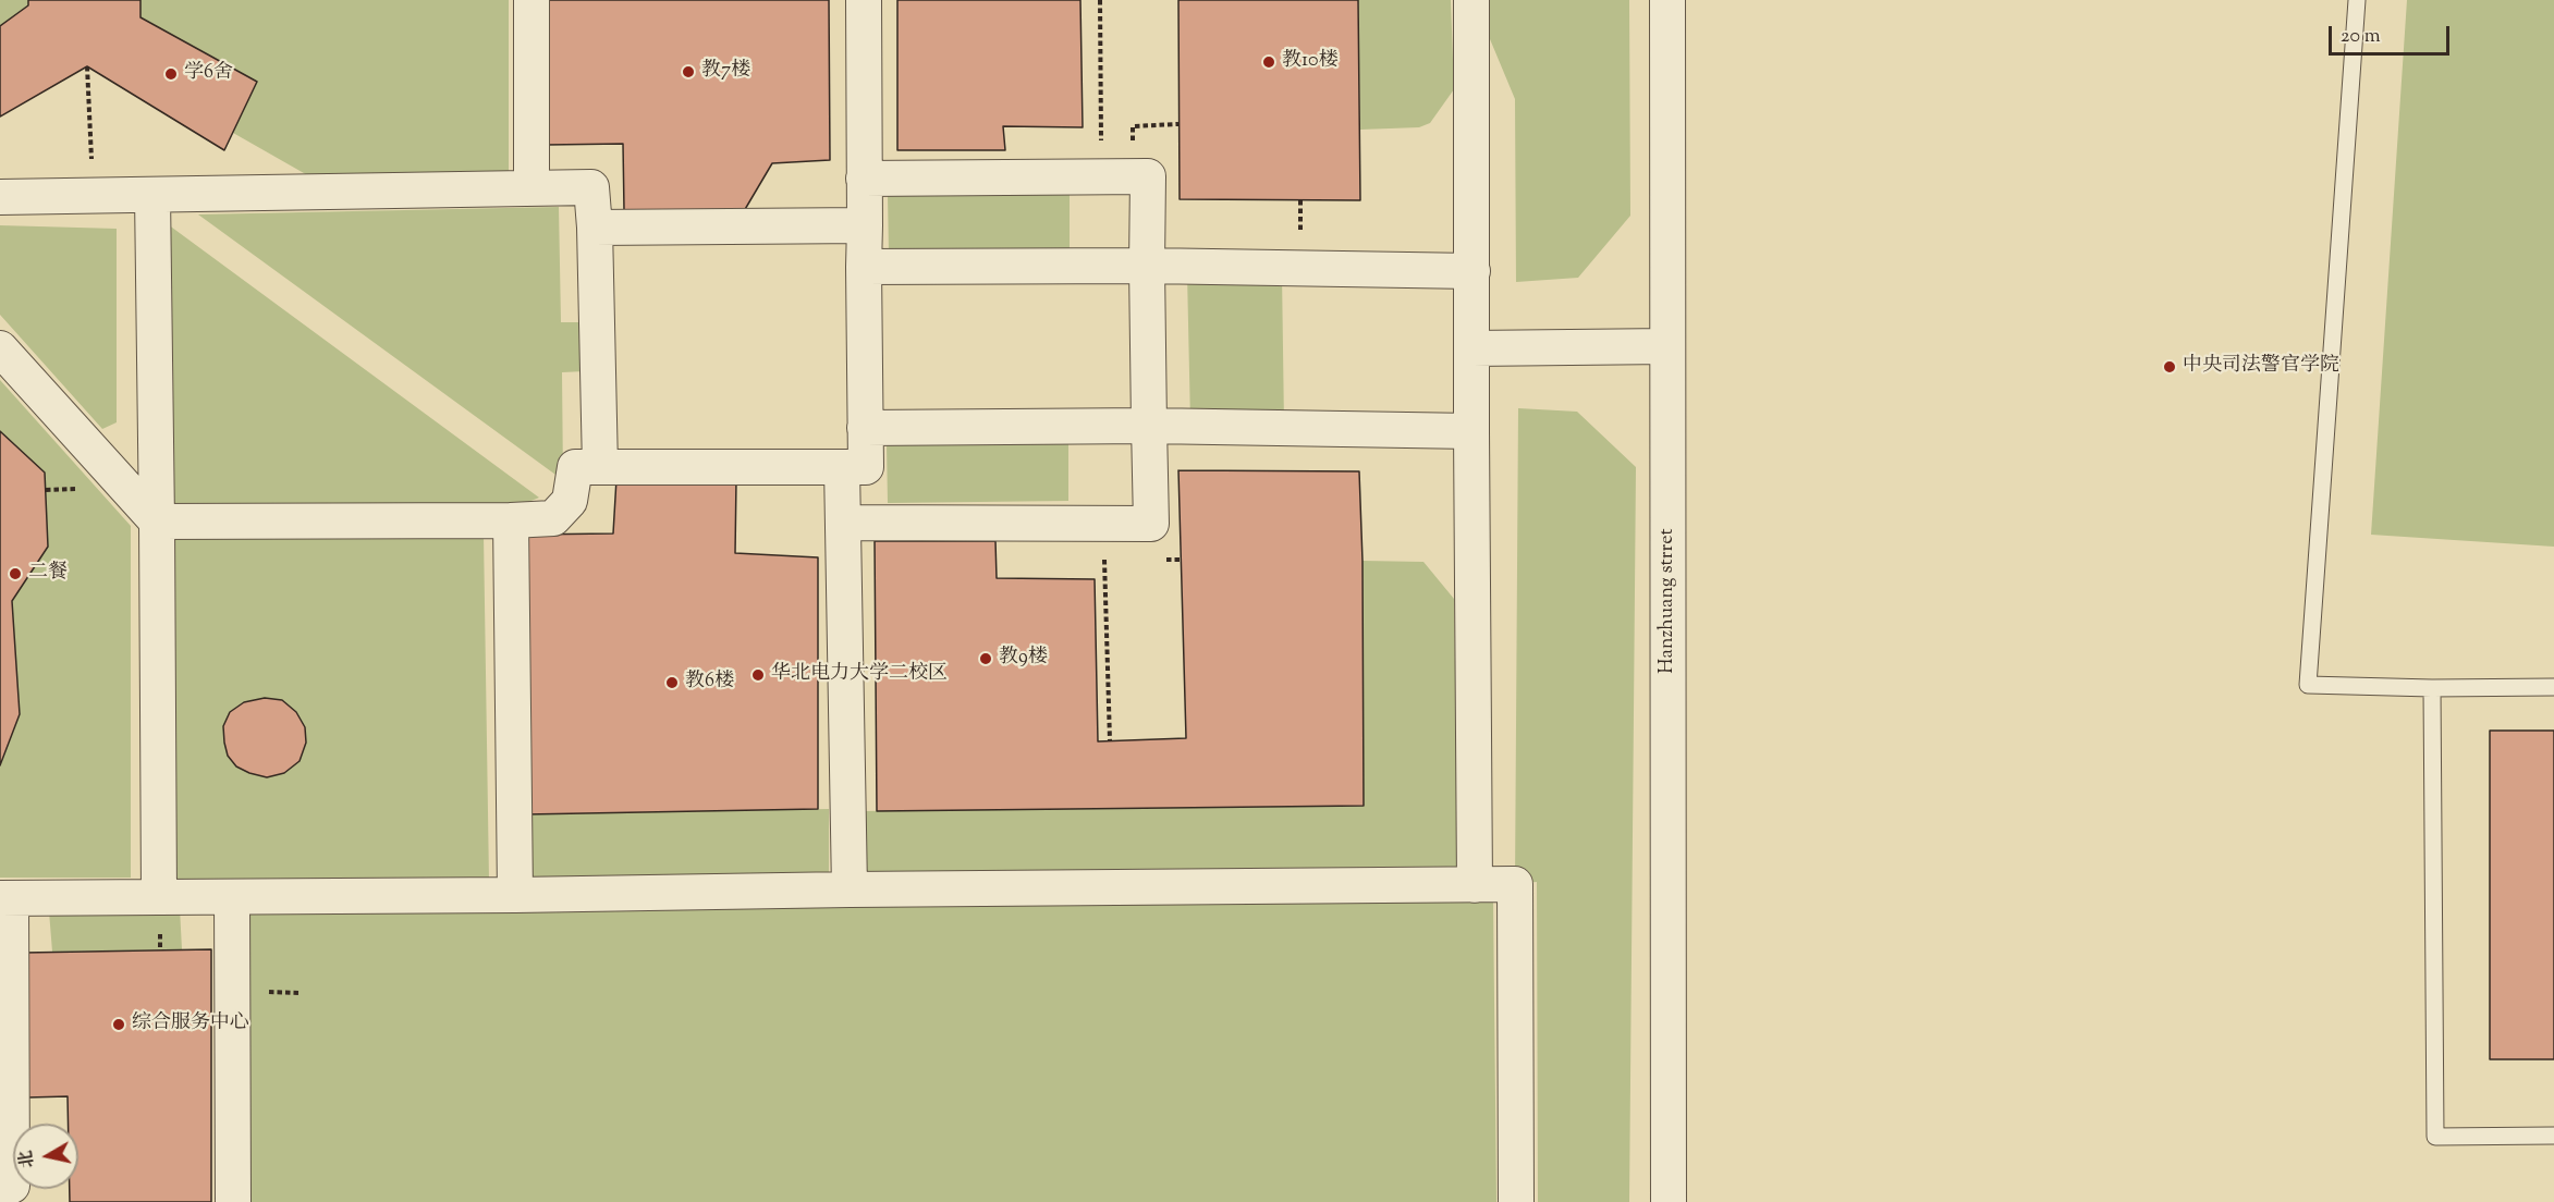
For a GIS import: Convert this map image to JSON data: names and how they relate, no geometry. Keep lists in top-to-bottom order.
{
  "streets": {
    "street": ["Hanzhuang strret"]
  },
  "places": [
    "教10楼",
    "教7楼",
    "学6舍",
    "中央司法警官学院",
    "二餐",
    "教9楼",
    "华北电力大学二校区",
    "教6楼",
    "综合服务中心"
  ],
  "scale_bar": "20 m",
  "north": "left"
}
